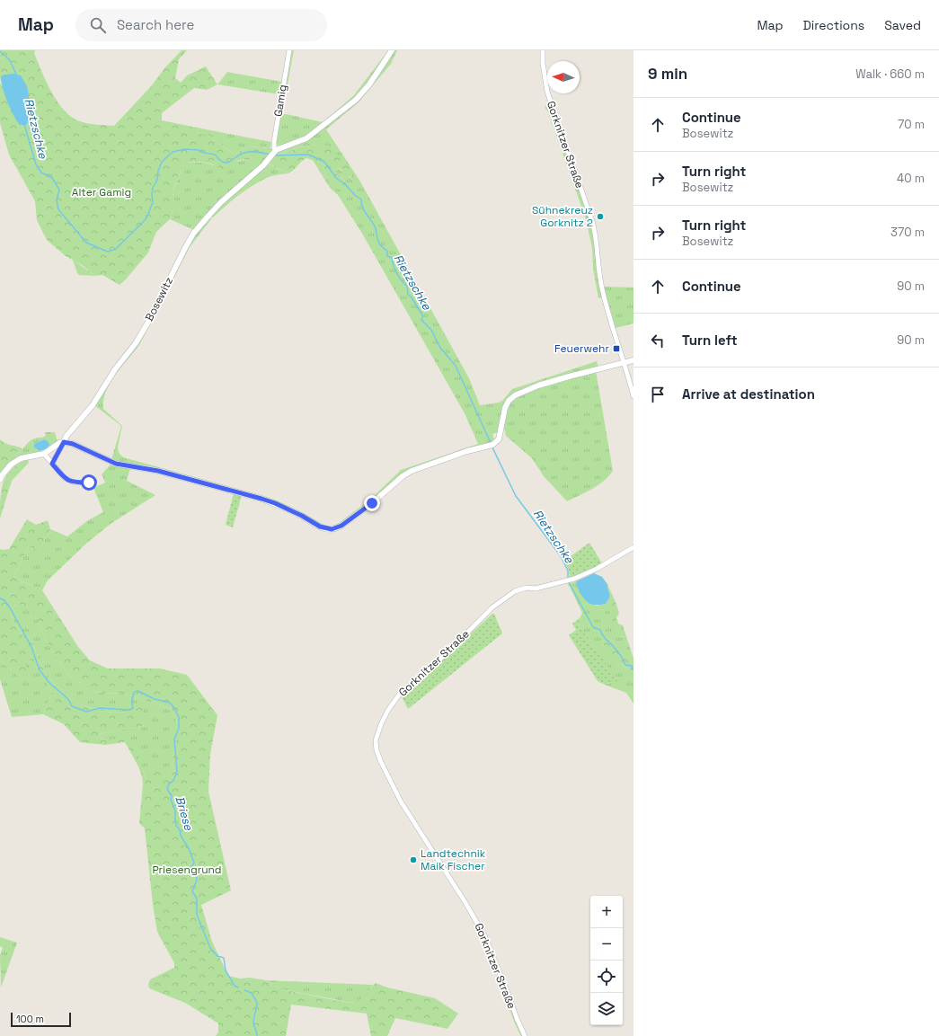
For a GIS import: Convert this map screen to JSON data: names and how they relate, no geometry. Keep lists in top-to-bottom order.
{
  "streets": {
    "street": ["Gamig", "Gorknitzer Straße", "Bosewitz"]
  },
  "crossings": [
    ["Gamig", "Bosewitz"]
  ],
  "water": ["Rietzschke", "Briese"],
  "parks": ["Alter Gamig", "Priesengrund"],
  "places": {
    "other": ["Sühnekreuz Gorknitz 2", "Landtechnik Maik Fischer"],
    "transit": ["Feuerwehr"]
  },
  "scale_bar": "100 m",
  "north": "left",
  "page": {
    "header": "Map",
    "search": "Search here",
    "nav": ["Map", "Directions", "Saved"],
    "heading": ["9 min", "Walk · 660 m"],
    "list": [
      ["Continue", "Bosewitz", "70 m"],
      ["Turn right", "Bosewitz", "40 m"],
      ["Turn right", "Bosewitz", "370 m"],
      ["Continue", "90 m"],
      ["Turn left", "90 m"],
      "Arrive at destination"
    ],
    "map_buttons": ["+", "−"],
    "scale": "100 m"
  }
}
